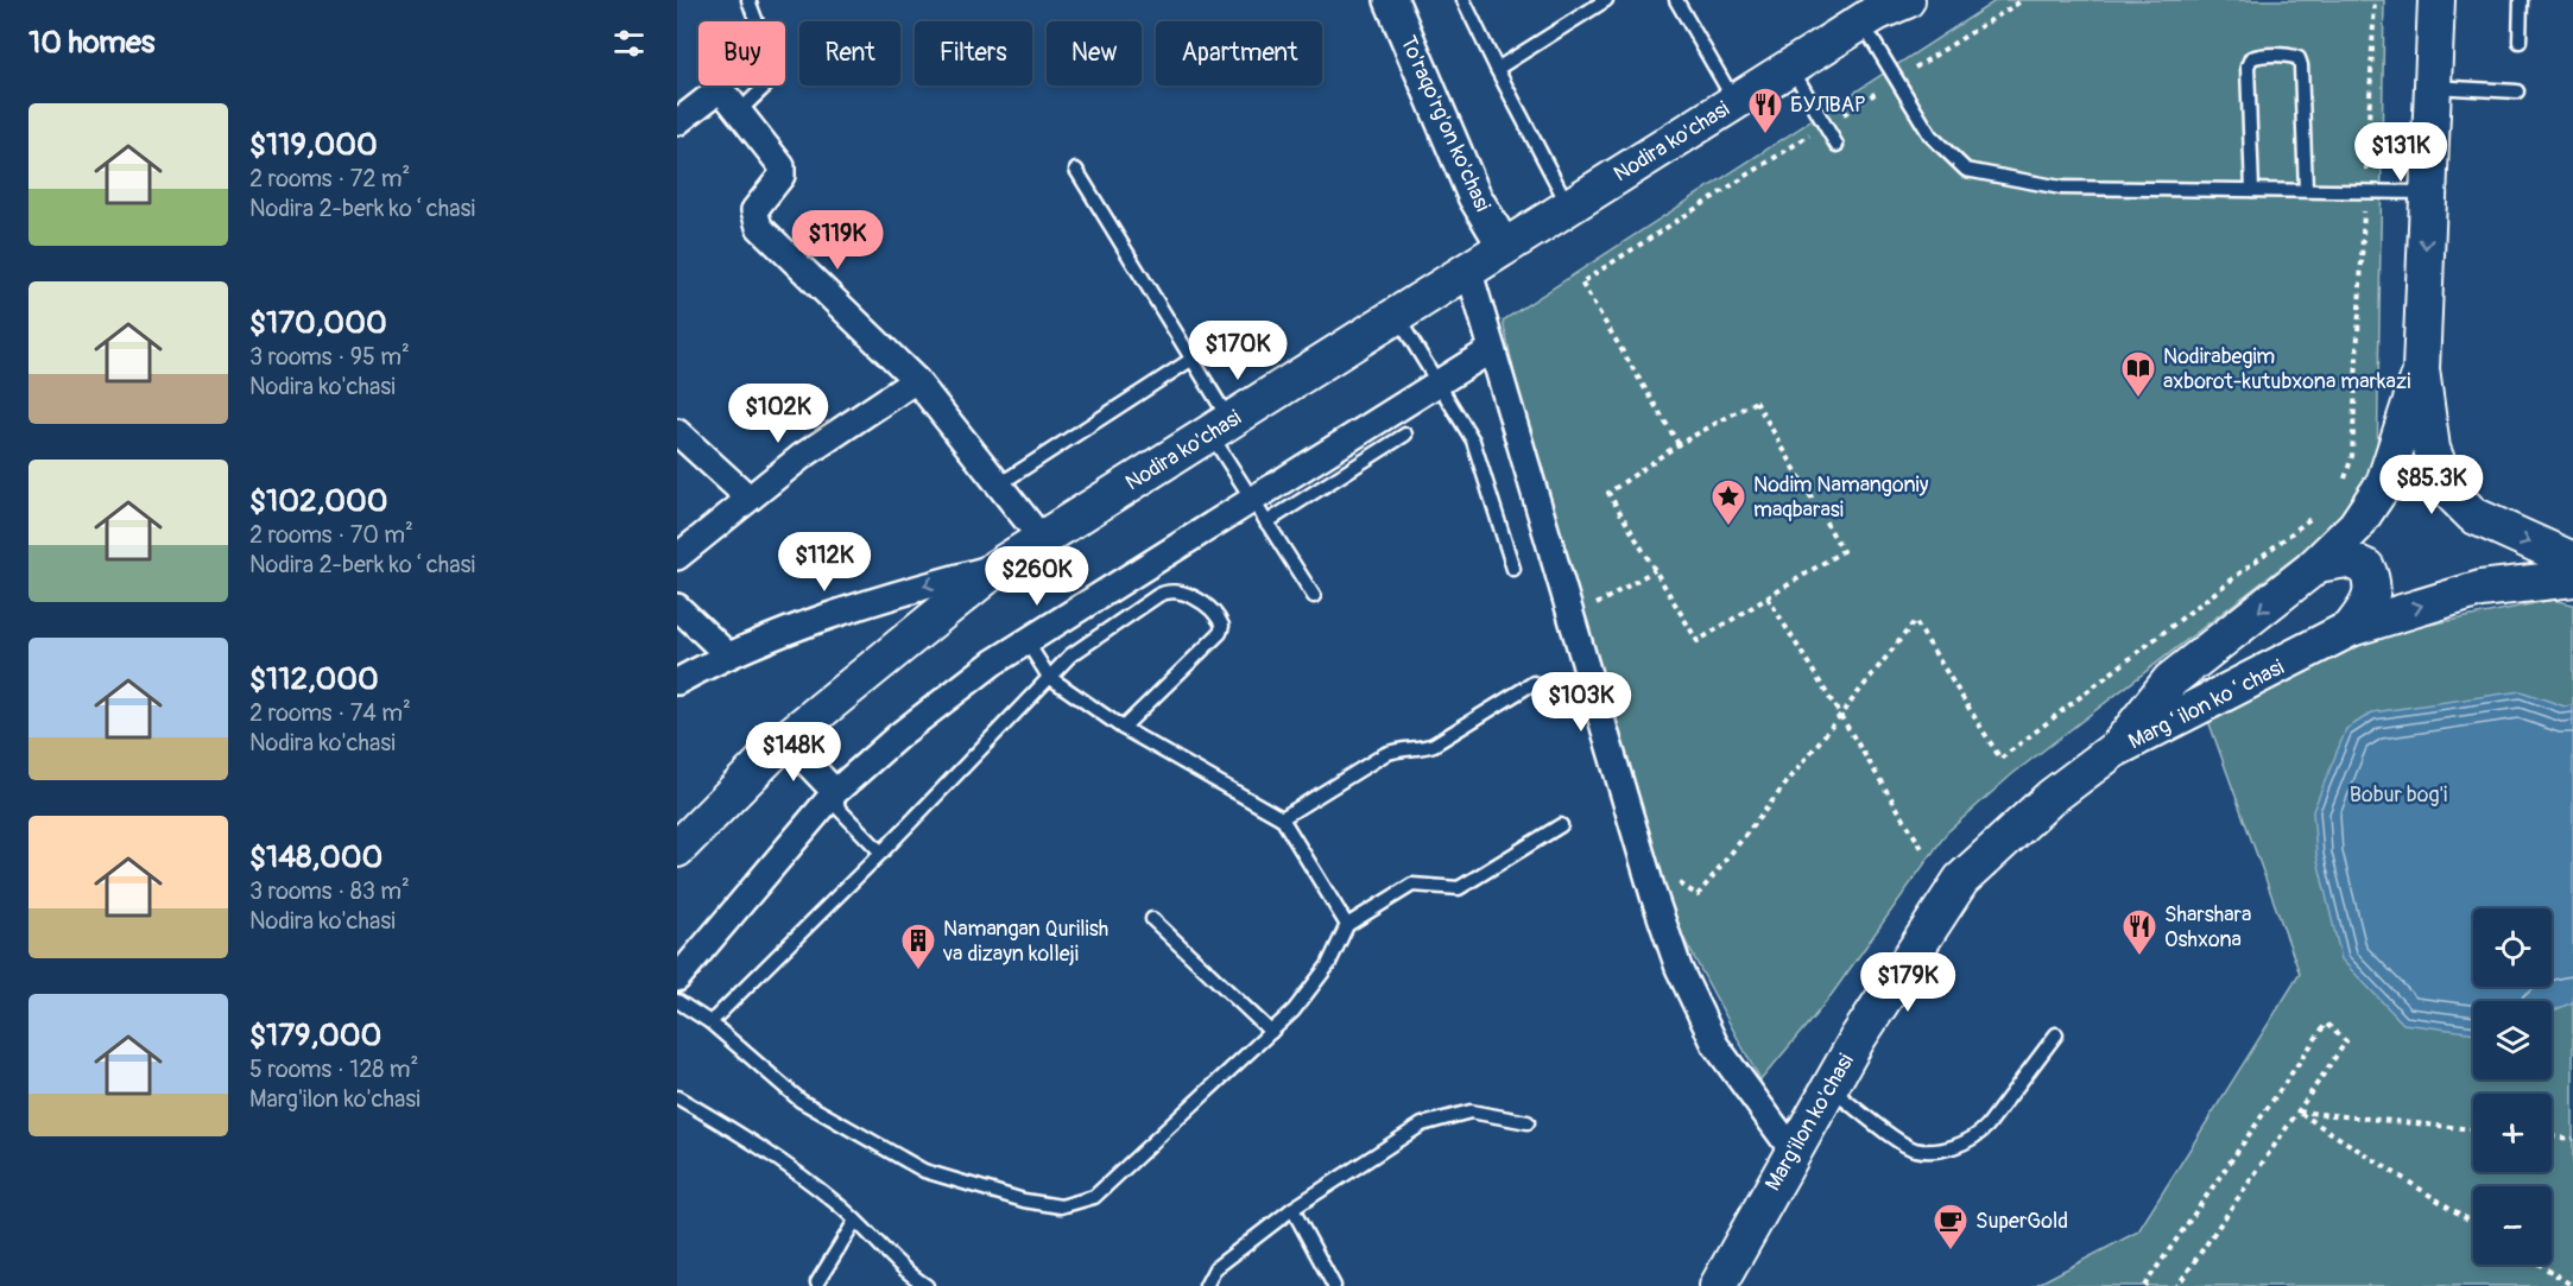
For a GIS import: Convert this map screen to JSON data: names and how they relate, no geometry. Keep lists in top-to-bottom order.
{
  "streets": {
    "main road": ["Nodira ko'chasi", "Margʻilon koʻchasi", "Marg'ilon ko'chasi"],
    "street": ["To'raqo'rg'on ko'chasi"]
  },
  "crossings": [
    ["To'raqo'rg'on ko'chasi", "Nodira ko'chasi"],
    ["Margʻilon koʻchasi", "Marg'ilon ko'chasi"]
  ],
  "parks": ["Bobur bog'i"],
  "places": {
    "restaurant": ["БУЛВАР", "Sharshara Oshxona"],
    "library": ["Nodirabegim axborot-kutubxona markazi"],
    "place": ["Nodim Namangoniy maqbarasi"],
    "building": ["Namangan Qurilish va dizayn kolleji"],
    "cafe": ["SuperGold"]
  },
  "page": {
    "heading": "10 homes",
    "chip": [
      "Buy",
      "Rent",
      "Filters",
      "New",
      "Apartment"
    ],
    "list": [
      {
        "name": "$119,000",
        "note": "2 rooms · 72 m² · Nodira 2-berk koʻchasi"
      },
      {
        "name": "$170,000",
        "note": "3 rooms · 95 m² · Nodira ko'chasi"
      },
      {
        "name": "$102,000",
        "note": "2 rooms · 70 m² · Nodira 2-berk koʻchasi"
      },
      {
        "name": "$112,000",
        "note": "2 rooms · 74 m² · Nodira ko'chasi"
      },
      {
        "name": "$148,000",
        "note": "3 rooms · 83 m² · Nodira ko'chasi"
      },
      {
        "name": "$179,000",
        "note": "5 rooms · 128 m² · Marg'ilon ko'chasi"
      }
    ],
    "price": [
      "$131K",
      "$119K",
      "$170K",
      "$102K",
      "$85.3K",
      "$112K",
      "$260K",
      "$103K",
      "$148K",
      "$179K"
    ],
    "map_buttons": ["+", "−"]
  }
}
